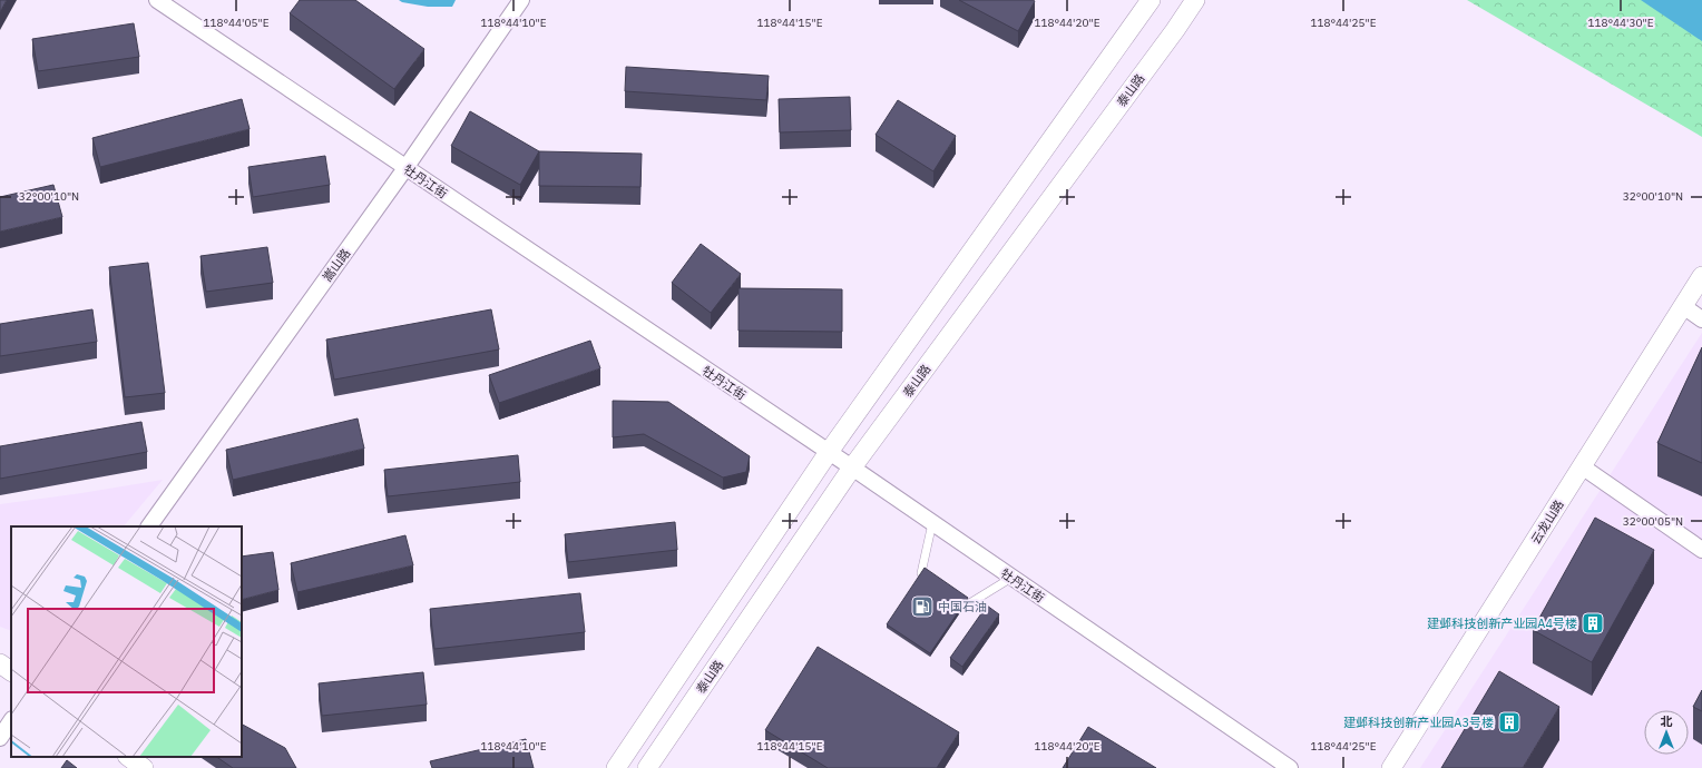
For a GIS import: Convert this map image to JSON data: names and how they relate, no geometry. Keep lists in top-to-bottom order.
{
  "streets": {
    "street": [
      "泰山路",
      "牡丹江街",
      "嵩山路",
      "云龙山路"
    ]
  },
  "crossings": [
    ["泰山路", "牡丹江街"],
    ["牡丹江街", "嵩山路"]
  ],
  "places": {
    "fuel station": ["中国石油"],
    "building": ["建邺科技创新产业园A4号楼", "建邺科技创新产业园A3号楼"]
  },
  "north": "top",
  "coordinates": [
    "118°44'05\"E",
    "118°44'10\"E",
    "118°44'15\"E",
    "118°44'20\"E",
    "118°44'25\"E",
    "118°44'30\"E",
    "32°00'10\"N",
    "32°00'05\"N"
  ]
}
